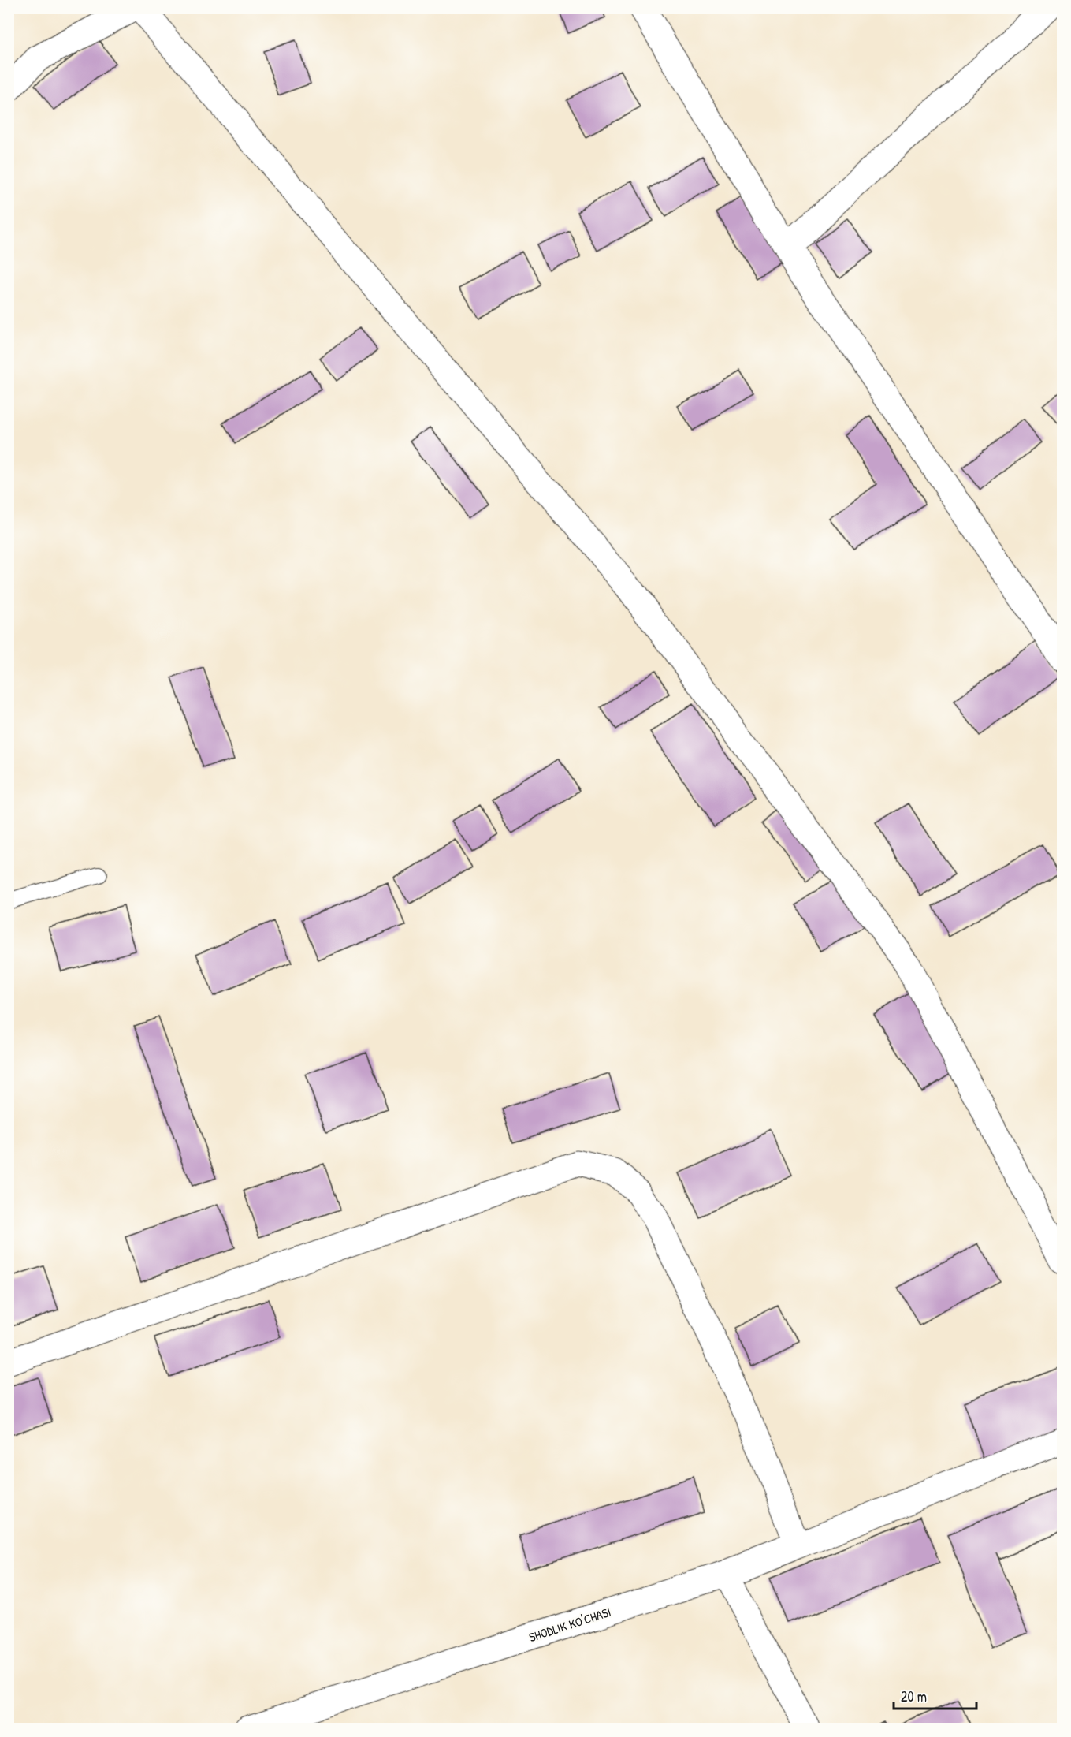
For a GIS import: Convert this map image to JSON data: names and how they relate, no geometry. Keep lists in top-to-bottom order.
{
  "streets": {
    "street": ["SHODLIK KO'CHASI"]
  },
  "scale_bar": "20 m"
}
